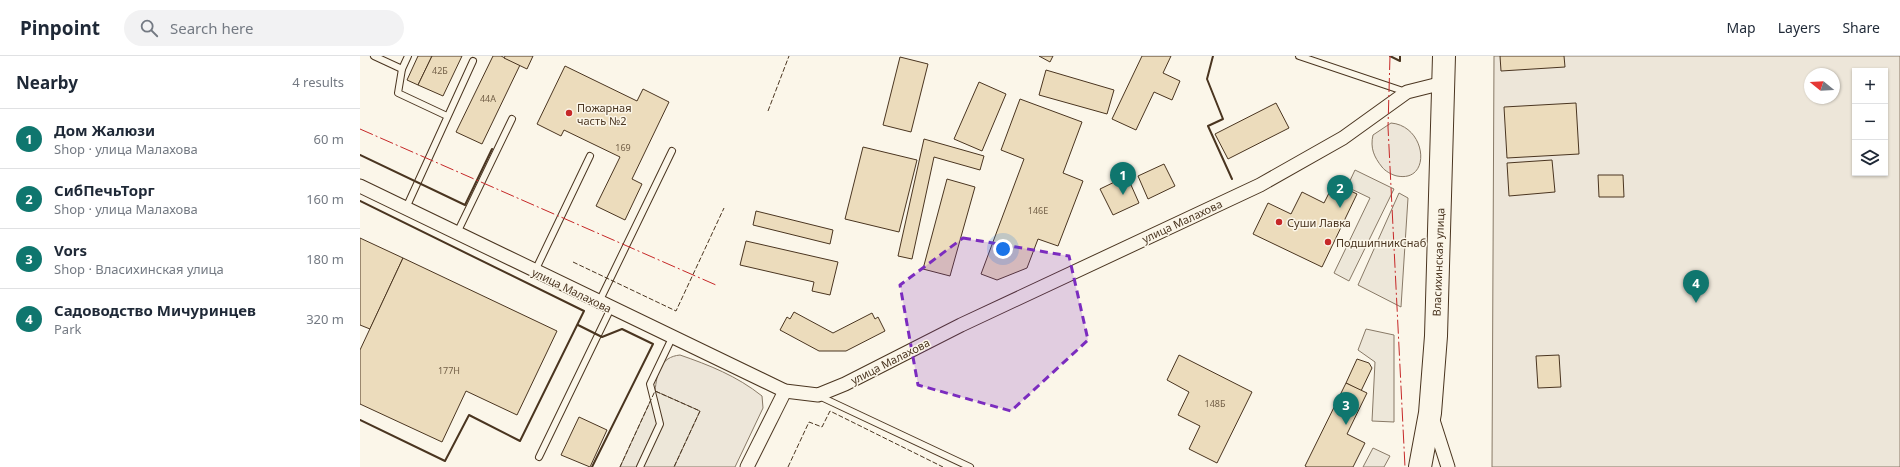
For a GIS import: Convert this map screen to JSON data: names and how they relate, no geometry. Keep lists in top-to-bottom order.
{
  "streets": {
    "highway": ["Власихинская улица"],
    "street": ["улица Малахова"]
  },
  "places": ["Пожарная часть №2", "Суши Лавка", "ПодшипникСнаб"],
  "house_numbers": [
    "42Б",
    "44А",
    "169",
    "146Е",
    "177Н",
    "148Б"
  ],
  "north": "left",
  "page": {
    "header": "Pinpoint",
    "search": "Search here",
    "nav": ["Map", "Layers", "Share"],
    "heading": ["Nearby", "4 results"],
    "map_buttons": ["+", "−"],
    "list": [
      {
        "mark": "1",
        "name": "Дом Жалюзи",
        "note": "Shop · улица Малахова",
        "value": "60 m"
      },
      {
        "mark": "2",
        "name": "СибПечьТорг",
        "note": "Shop · улица Малахова",
        "value": "160 m"
      },
      {
        "mark": "3",
        "name": "Vors",
        "note": "Shop · Власихинская улица",
        "value": "180 m"
      },
      {
        "mark": "4",
        "name": "Садоводство Мичуринцев",
        "note": "Park",
        "value": "320 m"
      }
    ],
    "pins": [
      "1",
      "2",
      "4",
      "3"
    ]
  }
}
